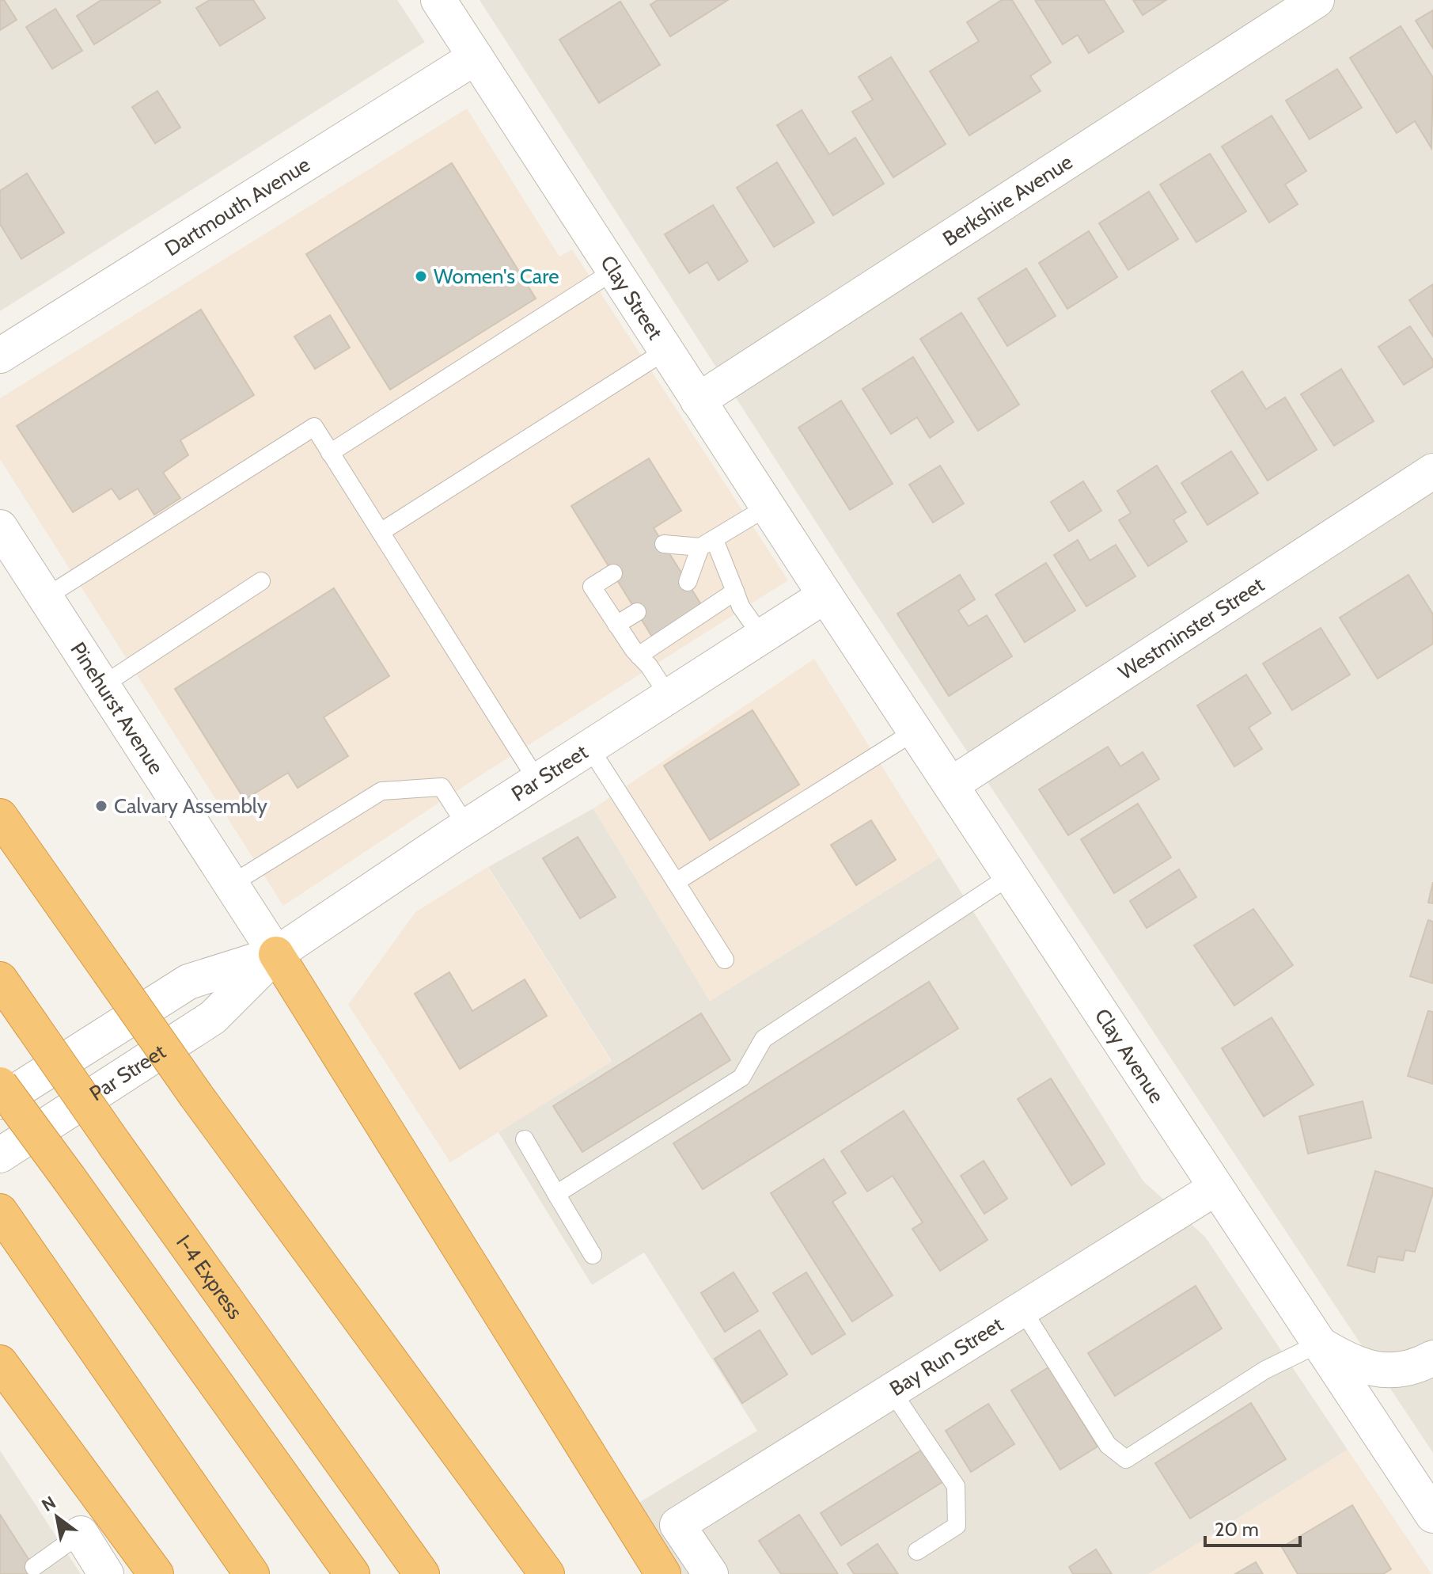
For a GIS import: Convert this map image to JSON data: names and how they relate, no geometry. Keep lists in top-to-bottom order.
{
  "streets": {
    "highway": ["I-4 Express"],
    "street": [
      "Berkshire Avenue",
      "Dartmouth Avenue",
      "Clay Street",
      "Westminster Street",
      "Pinehurst Avenue",
      "Par Street",
      "Clay Avenue",
      "Bay Run Street"
    ]
  },
  "crossings": [
    ["Berkshire Avenue", "Clay Street"],
    ["Dartmouth Avenue", "Clay Street"],
    ["Clay Street", "Par Street"],
    ["Clay Street", "Clay Avenue"],
    ["Westminster Street", "Clay Avenue"],
    ["Pinehurst Avenue", "Par Street"],
    ["Par Street", "Clay Avenue"],
    ["Clay Avenue", "Bay Run Street"]
  ],
  "places": ["Women's Care", "Calvary Assembly"],
  "scale_bar": "20 m",
  "north": "top left"
}
